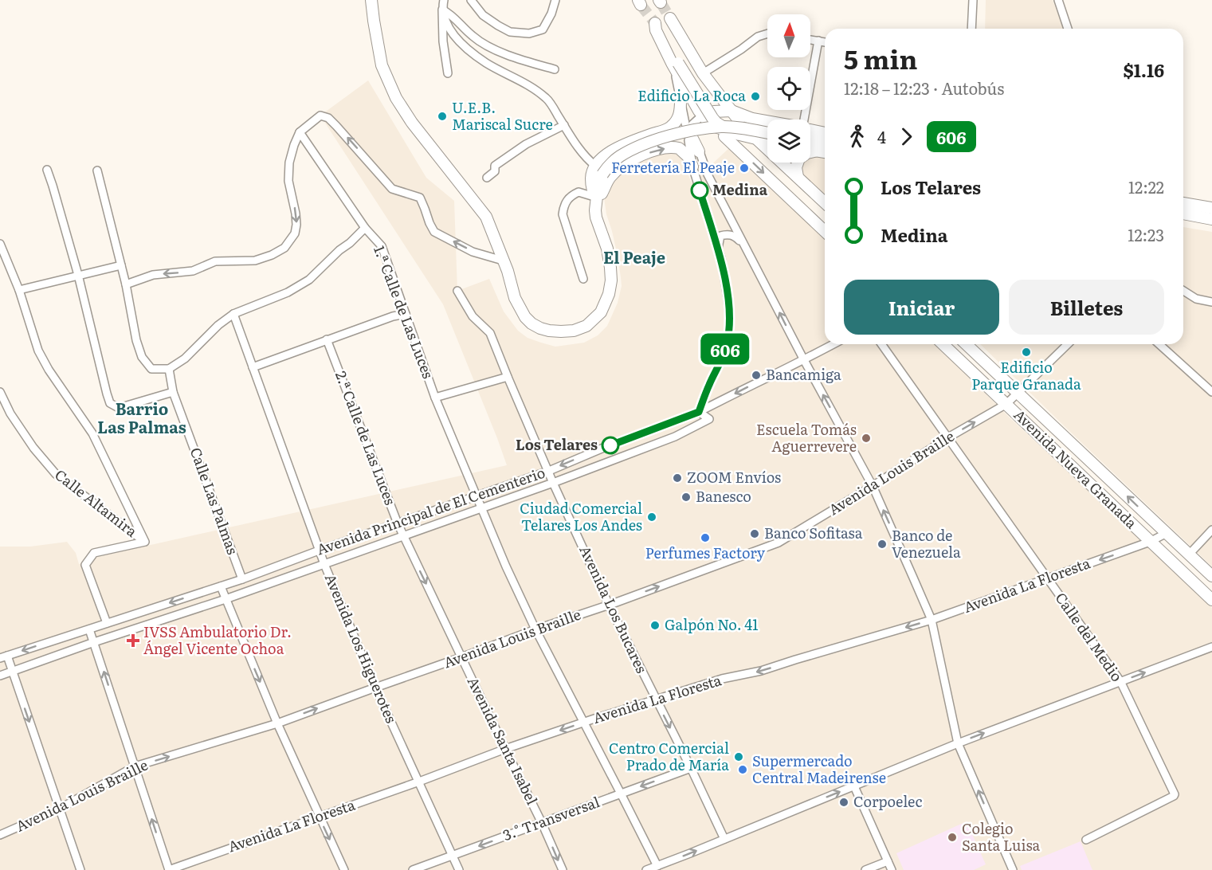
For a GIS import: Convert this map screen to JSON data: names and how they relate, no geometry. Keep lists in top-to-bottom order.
{
  "streets": {
    "street": [
      "1.ª Calle de Las Luces",
      "2.ª Calle de Las Luces",
      "Avenida Nueva Granada",
      "Avenida Louis Braille",
      "Calle Las Palmas",
      "Calle Altamira",
      "Avenida Principal de El Cementerio",
      "Avenida La Floresta",
      "Avenida Los Bucares",
      "Calle del Medio",
      "Avenida Los Higuerotes",
      "Avenida Santa Isabel",
      "3.° Transversal"
    ]
  },
  "crossings": [
    ["1.ª Calle de Las Luces", "Avenida Louis Braille"],
    ["1.ª Calle de Las Luces", "Avenida Principal de El Cementerio"],
    ["1.ª Calle de Las Luces", "Avenida La Floresta"],
    ["1.ª Calle de Las Luces", "3.° Transversal"],
    ["2.ª Calle de Las Luces", "Avenida Principal de El Cementerio"],
    ["2.ª Calle de Las Luces", "Avenida Santa Isabel"],
    ["Avenida Nueva Granada", "Avenida Louis Braille"],
    ["Avenida Nueva Granada", "Avenida La Floresta"],
    ["Avenida Louis Braille", "Avenida Los Bucares"],
    ["Avenida Louis Braille", "Calle del Medio"],
    ["Avenida Louis Braille", "Avenida Los Higuerotes"],
    ["Avenida Louis Braille", "Avenida Santa Isabel"],
    ["Calle Las Palmas", "Avenida Principal de El Cementerio"],
    ["Avenida Principal de El Cementerio", "Avenida Los Bucares"],
    ["Avenida Principal de El Cementerio", "Avenida Los Higuerotes"],
    ["Avenida La Floresta", "Avenida Los Bucares"],
    ["Avenida La Floresta", "Calle del Medio"],
    ["Avenida La Floresta", "Avenida Los Higuerotes"],
    ["Avenida La Floresta", "Avenida Santa Isabel"],
    ["Avenida Los Bucares", "3.° Transversal"],
    ["Avenida Los Higuerotes", "3.° Transversal"],
    ["Avenida Santa Isabel", "3.° Transversal"]
  ],
  "one_way": [
    "Avenida Louis Braille",
    "Avenida La Floresta",
    "Avenida Santa Isabel",
    "3.° Transversal"
  ],
  "districts": ["El Peaje", "Barrio Las Palmas"],
  "places": {
    "other": [
      "Edificio La Roca",
      "U.E.B. Mariscal Sucre",
      "Ferretería El Peaje",
      "Medina",
      "Edificio Parque Granada",
      "Bancamiga",
      "Escuela Tomás Aguerrevere",
      "Los Telares",
      "ZOOM Envíos",
      "Banesco",
      "Ciudad Comercial Telares Los Andes",
      "Banco Sofitasa",
      "Perfumes Factory",
      "Banco de Venezuela",
      "Galpón No. 41",
      "Centro Comercial Prado de María",
      "Supermercado Central Madeirense",
      "Corpoelec",
      "Colegio Santa Luisa"
    ],
    "health": ["IVSS Ambulatorio Dr. Ángel Vicente Ochoa"]
  },
  "lines": ["bus line 606"],
  "north": "top",
  "page": {
    "on_map": "606",
    "heading": ["5 min", "12:18 – 12:23 · Autobús", "$1.16"],
    "legs": ["4", "606"],
    "list": [
      {
        "name": "Los Telares",
        "value": "12:22"
      },
      {
        "name": "Medina",
        "value": "12:23"
      }
    ],
    "buttons": ["Iniciar", "Billetes"]
  }
}
